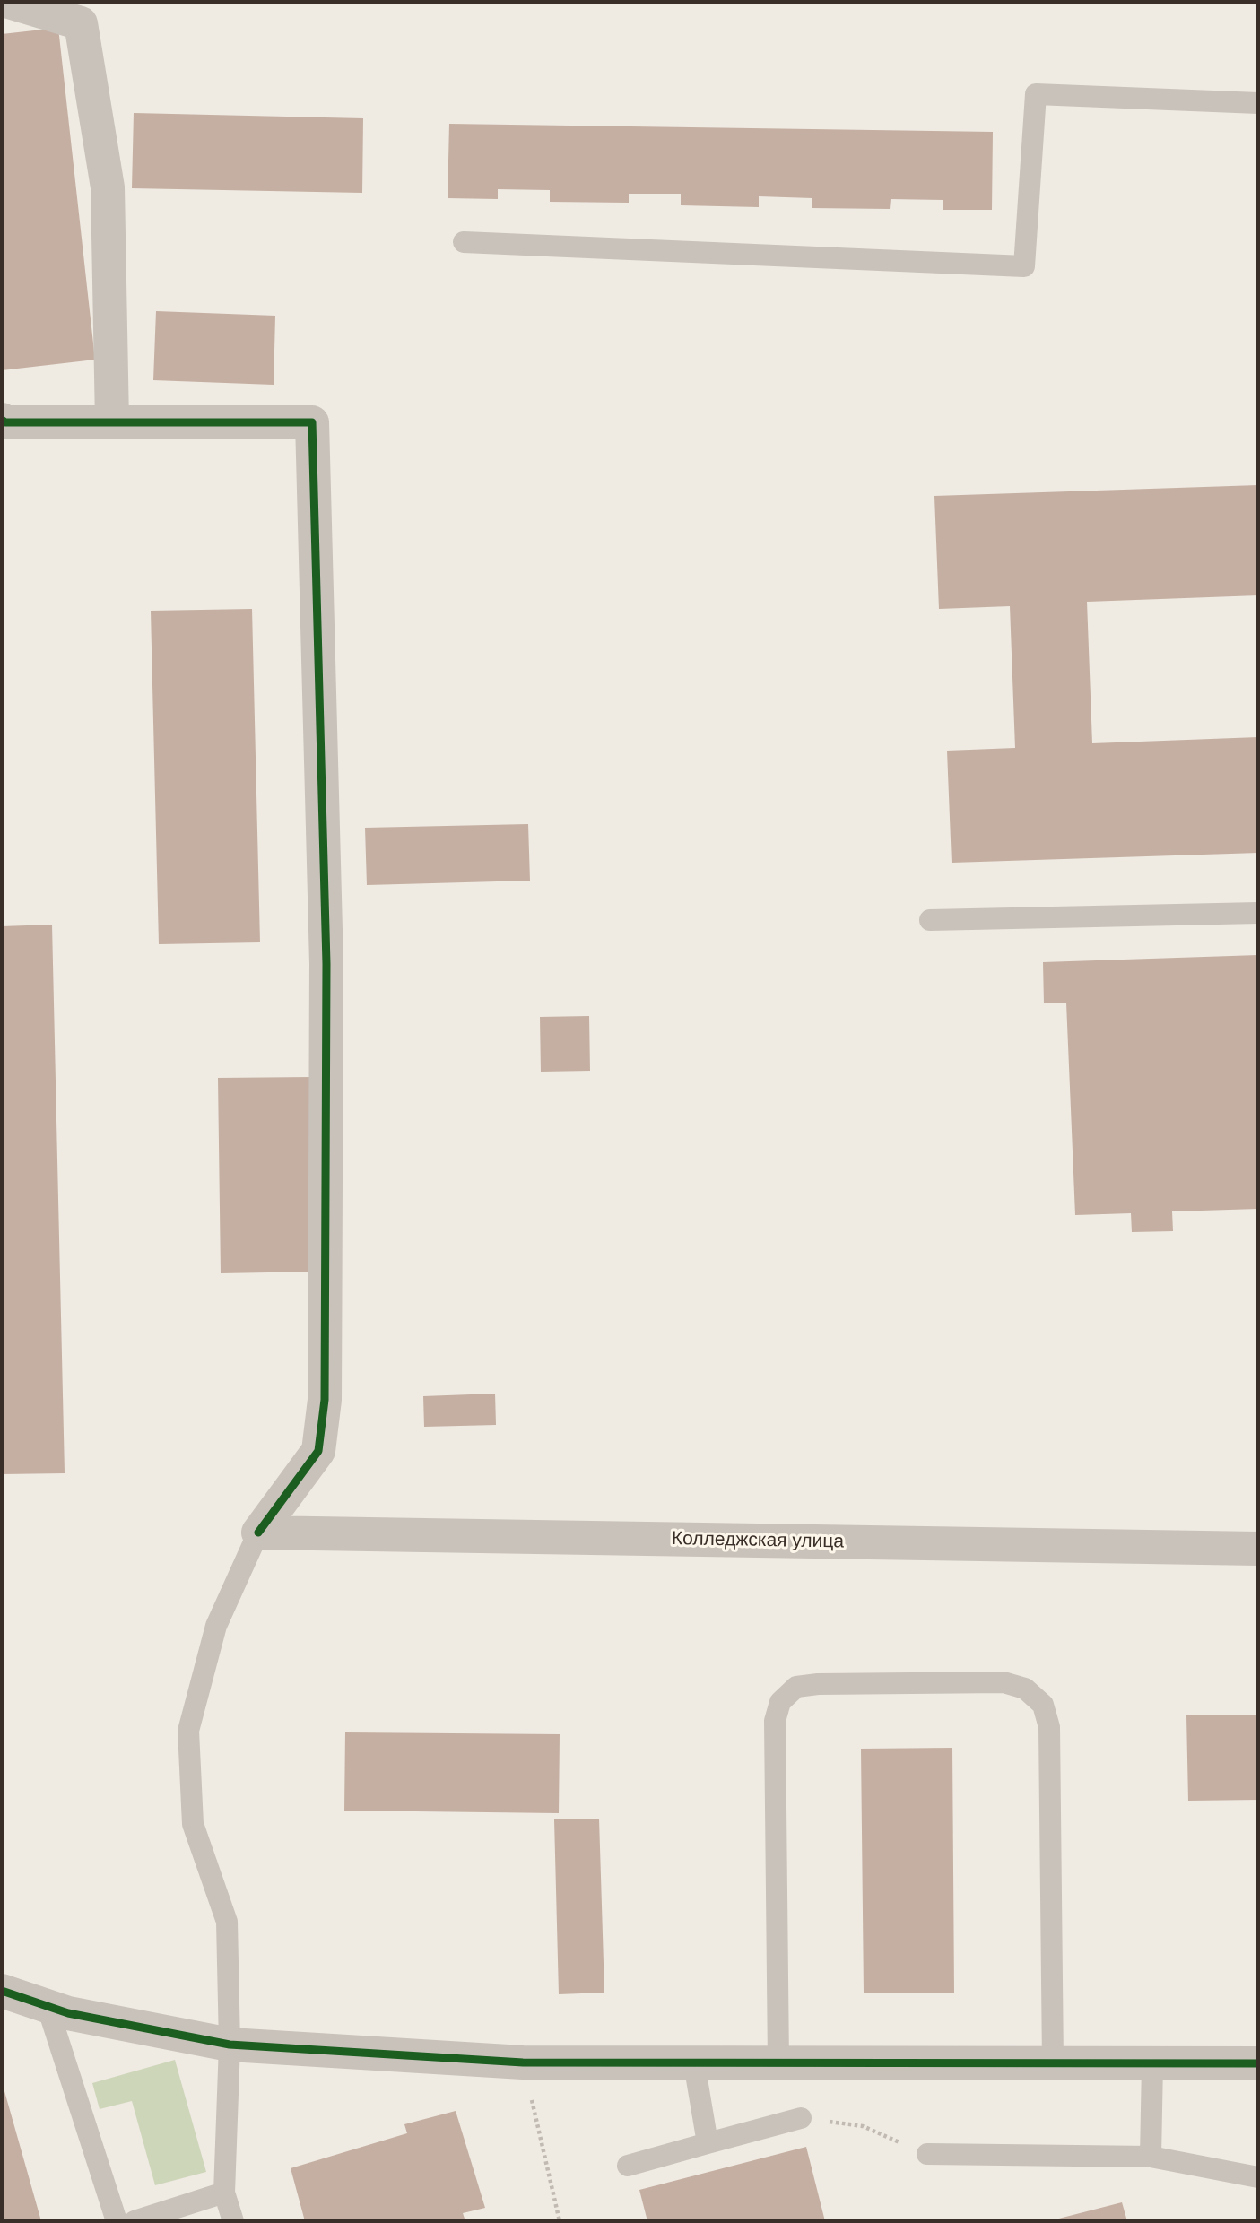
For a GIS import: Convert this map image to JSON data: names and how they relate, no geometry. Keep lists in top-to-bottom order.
{
  "streets": {
    "street": ["Колледжская улица"]
  }
}
